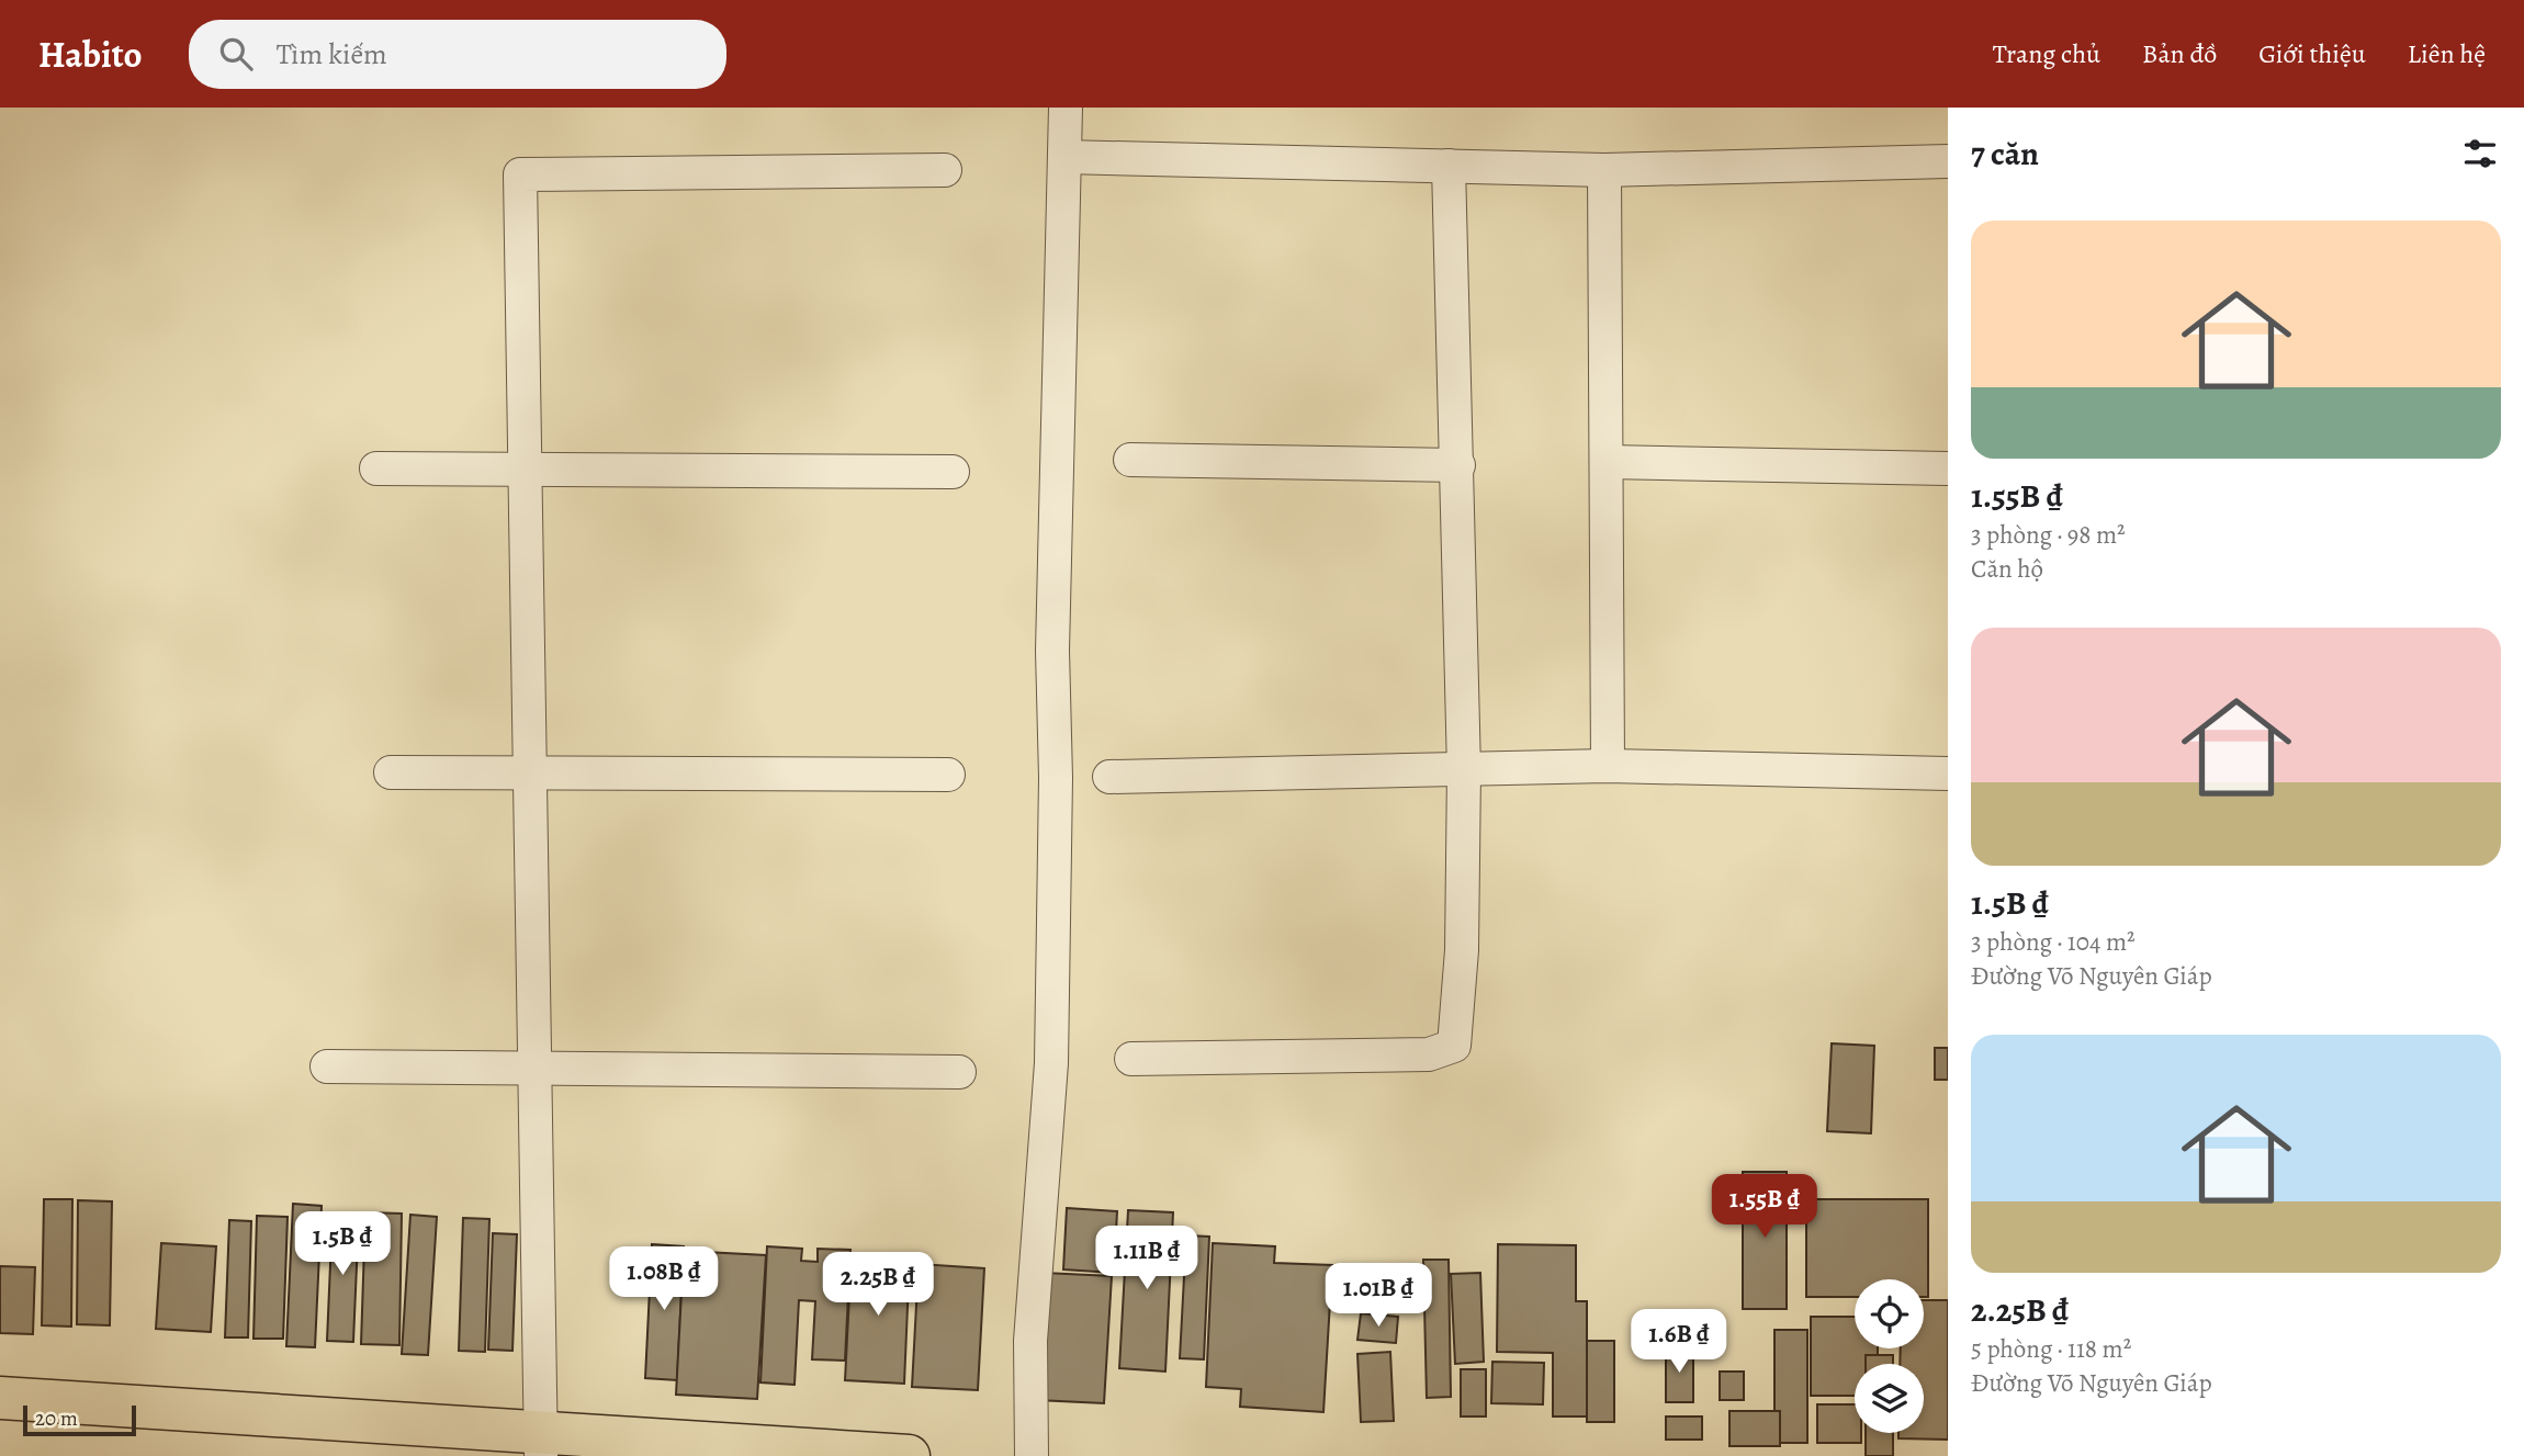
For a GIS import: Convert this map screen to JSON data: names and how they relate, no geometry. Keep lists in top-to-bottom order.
{
  "scale_bar": "20 m",
  "page": {
    "header": "Habito",
    "search": "Tìm kiếm",
    "nav": [
      "Trang chủ",
      "Bản đồ",
      "Giới thiệu",
      "Liên hệ"
    ],
    "heading": "7 căn",
    "list": [
      {
        "name": "1.55B ₫",
        "note": "3 phòng · 98 m² · Căn hộ"
      },
      {
        "name": "1.5B ₫",
        "note": "3 phòng · 104 m² · Đường Võ Nguyên Giáp"
      },
      {
        "name": "2.25B ₫",
        "note": "5 phòng · 118 m² · Đường Võ Nguyên Giáp"
      }
    ],
    "price": [
      "1.55B ₫",
      "1.5B ₫",
      "1.11B ₫",
      "1.08B ₫",
      "2.25B ₫",
      "1.01B ₫",
      "1.6B ₫"
    ],
    "scale": "20 m"
  }
}
